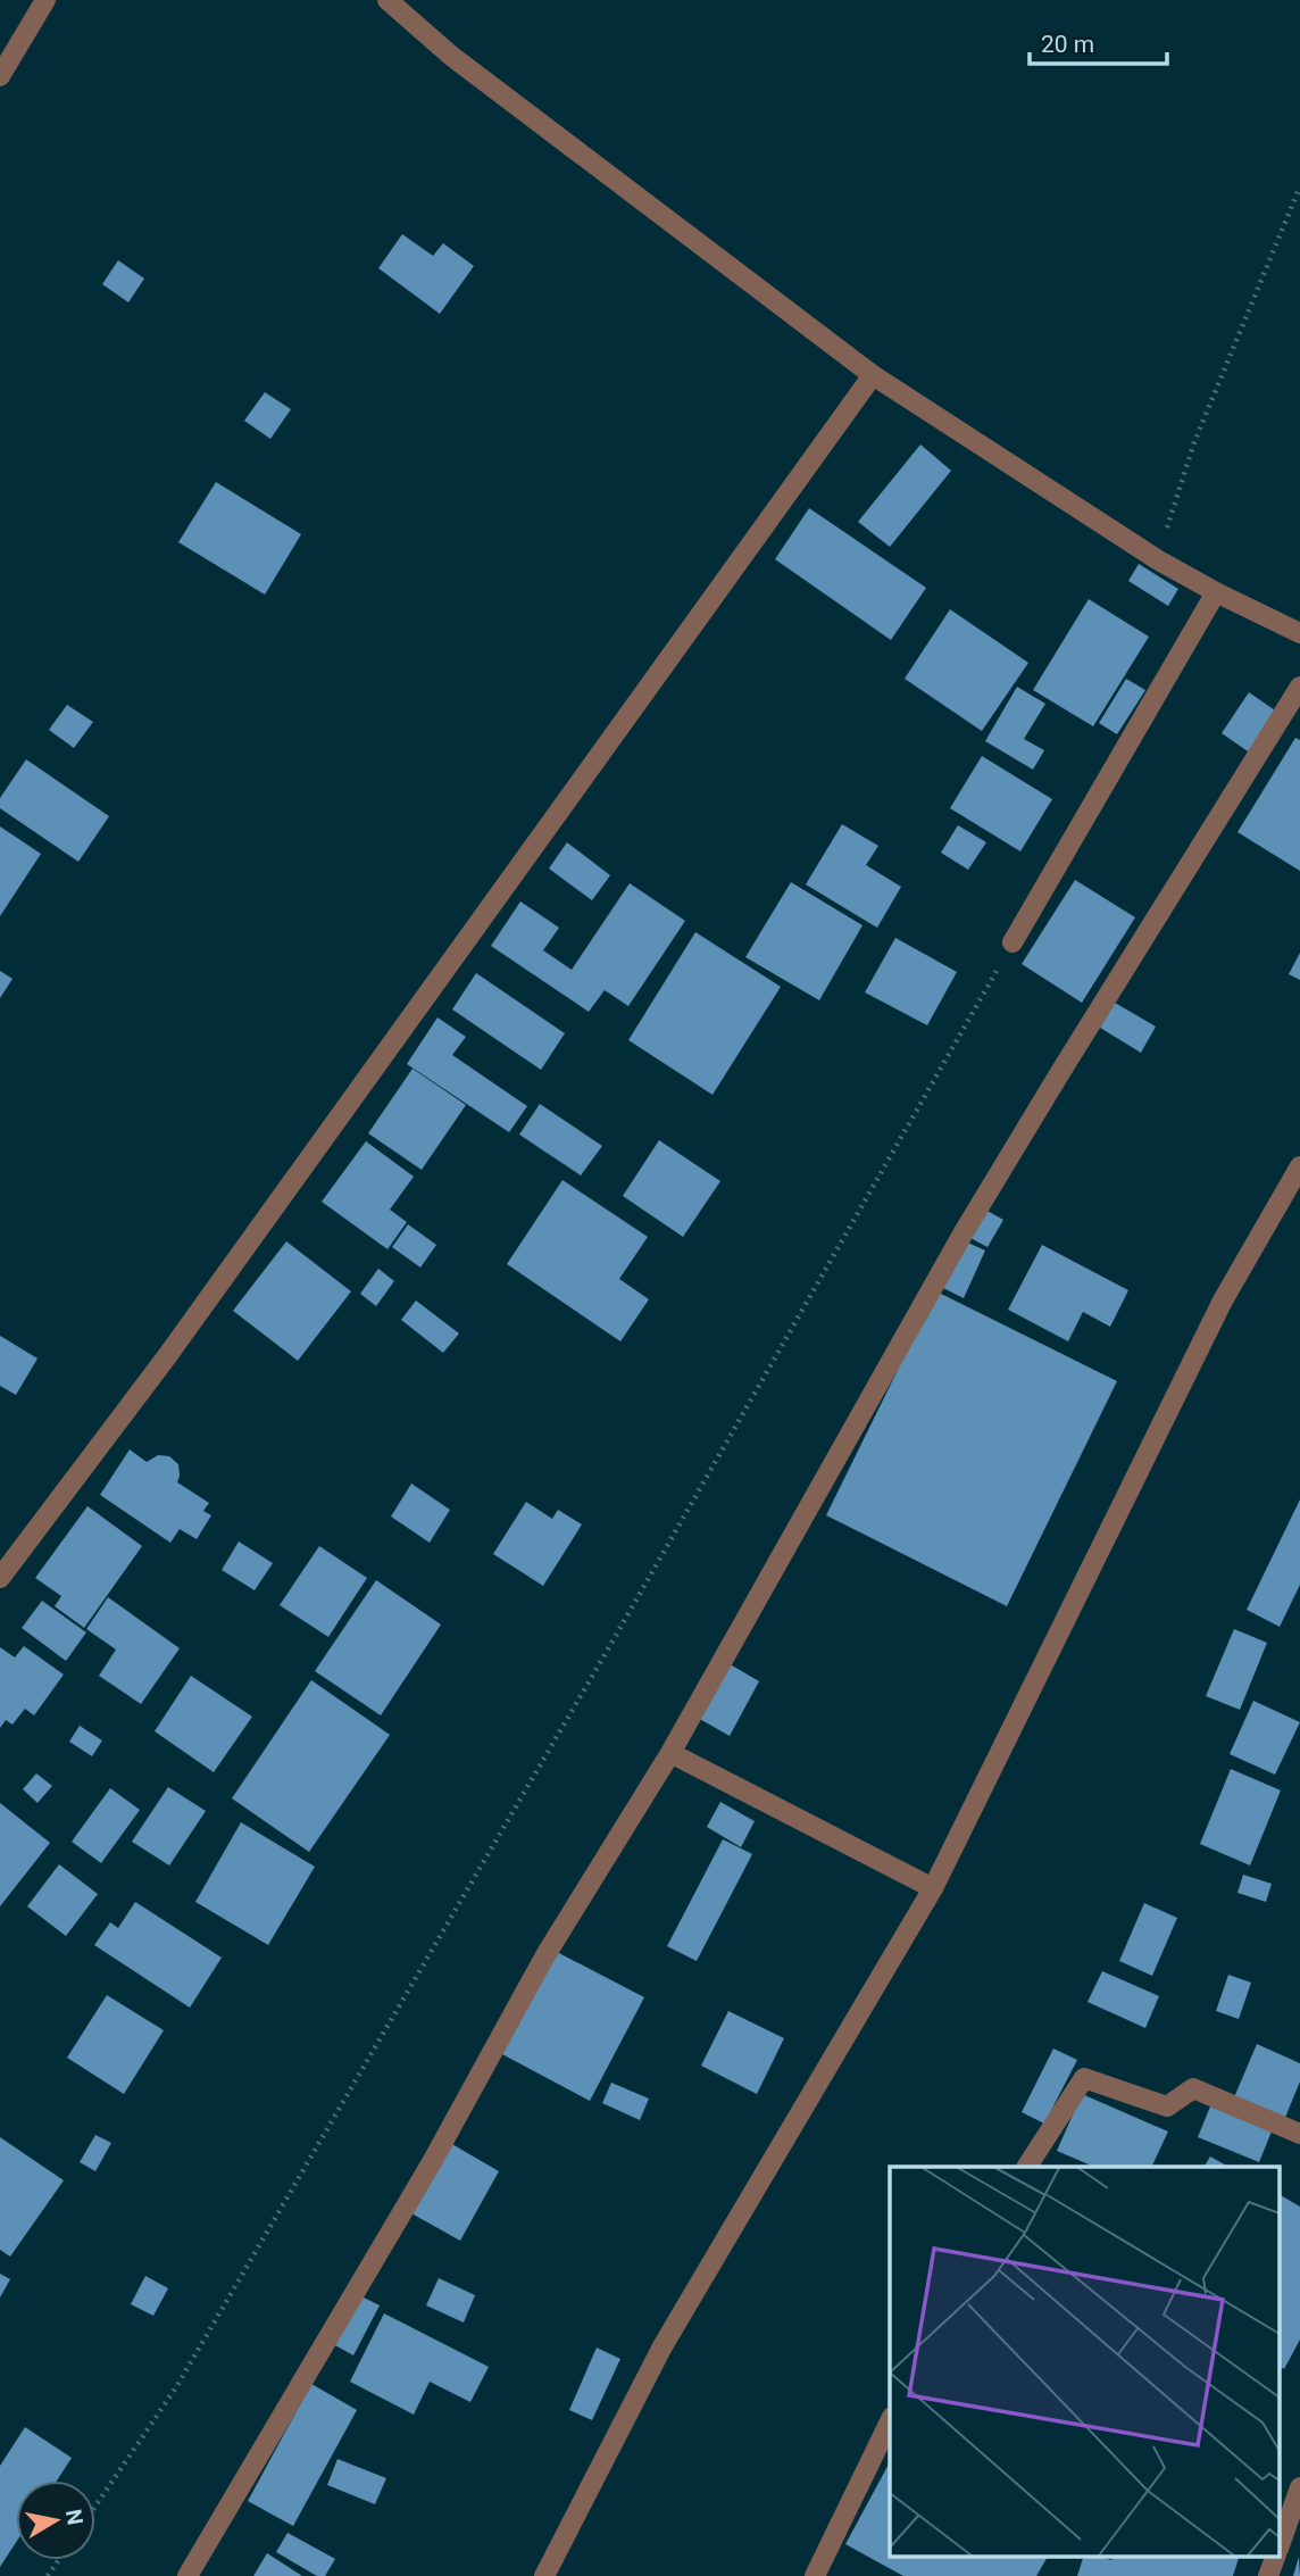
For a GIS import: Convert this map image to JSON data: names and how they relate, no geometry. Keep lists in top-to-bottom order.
{
  "scale_bar": "20 m",
  "north": "right"
}
